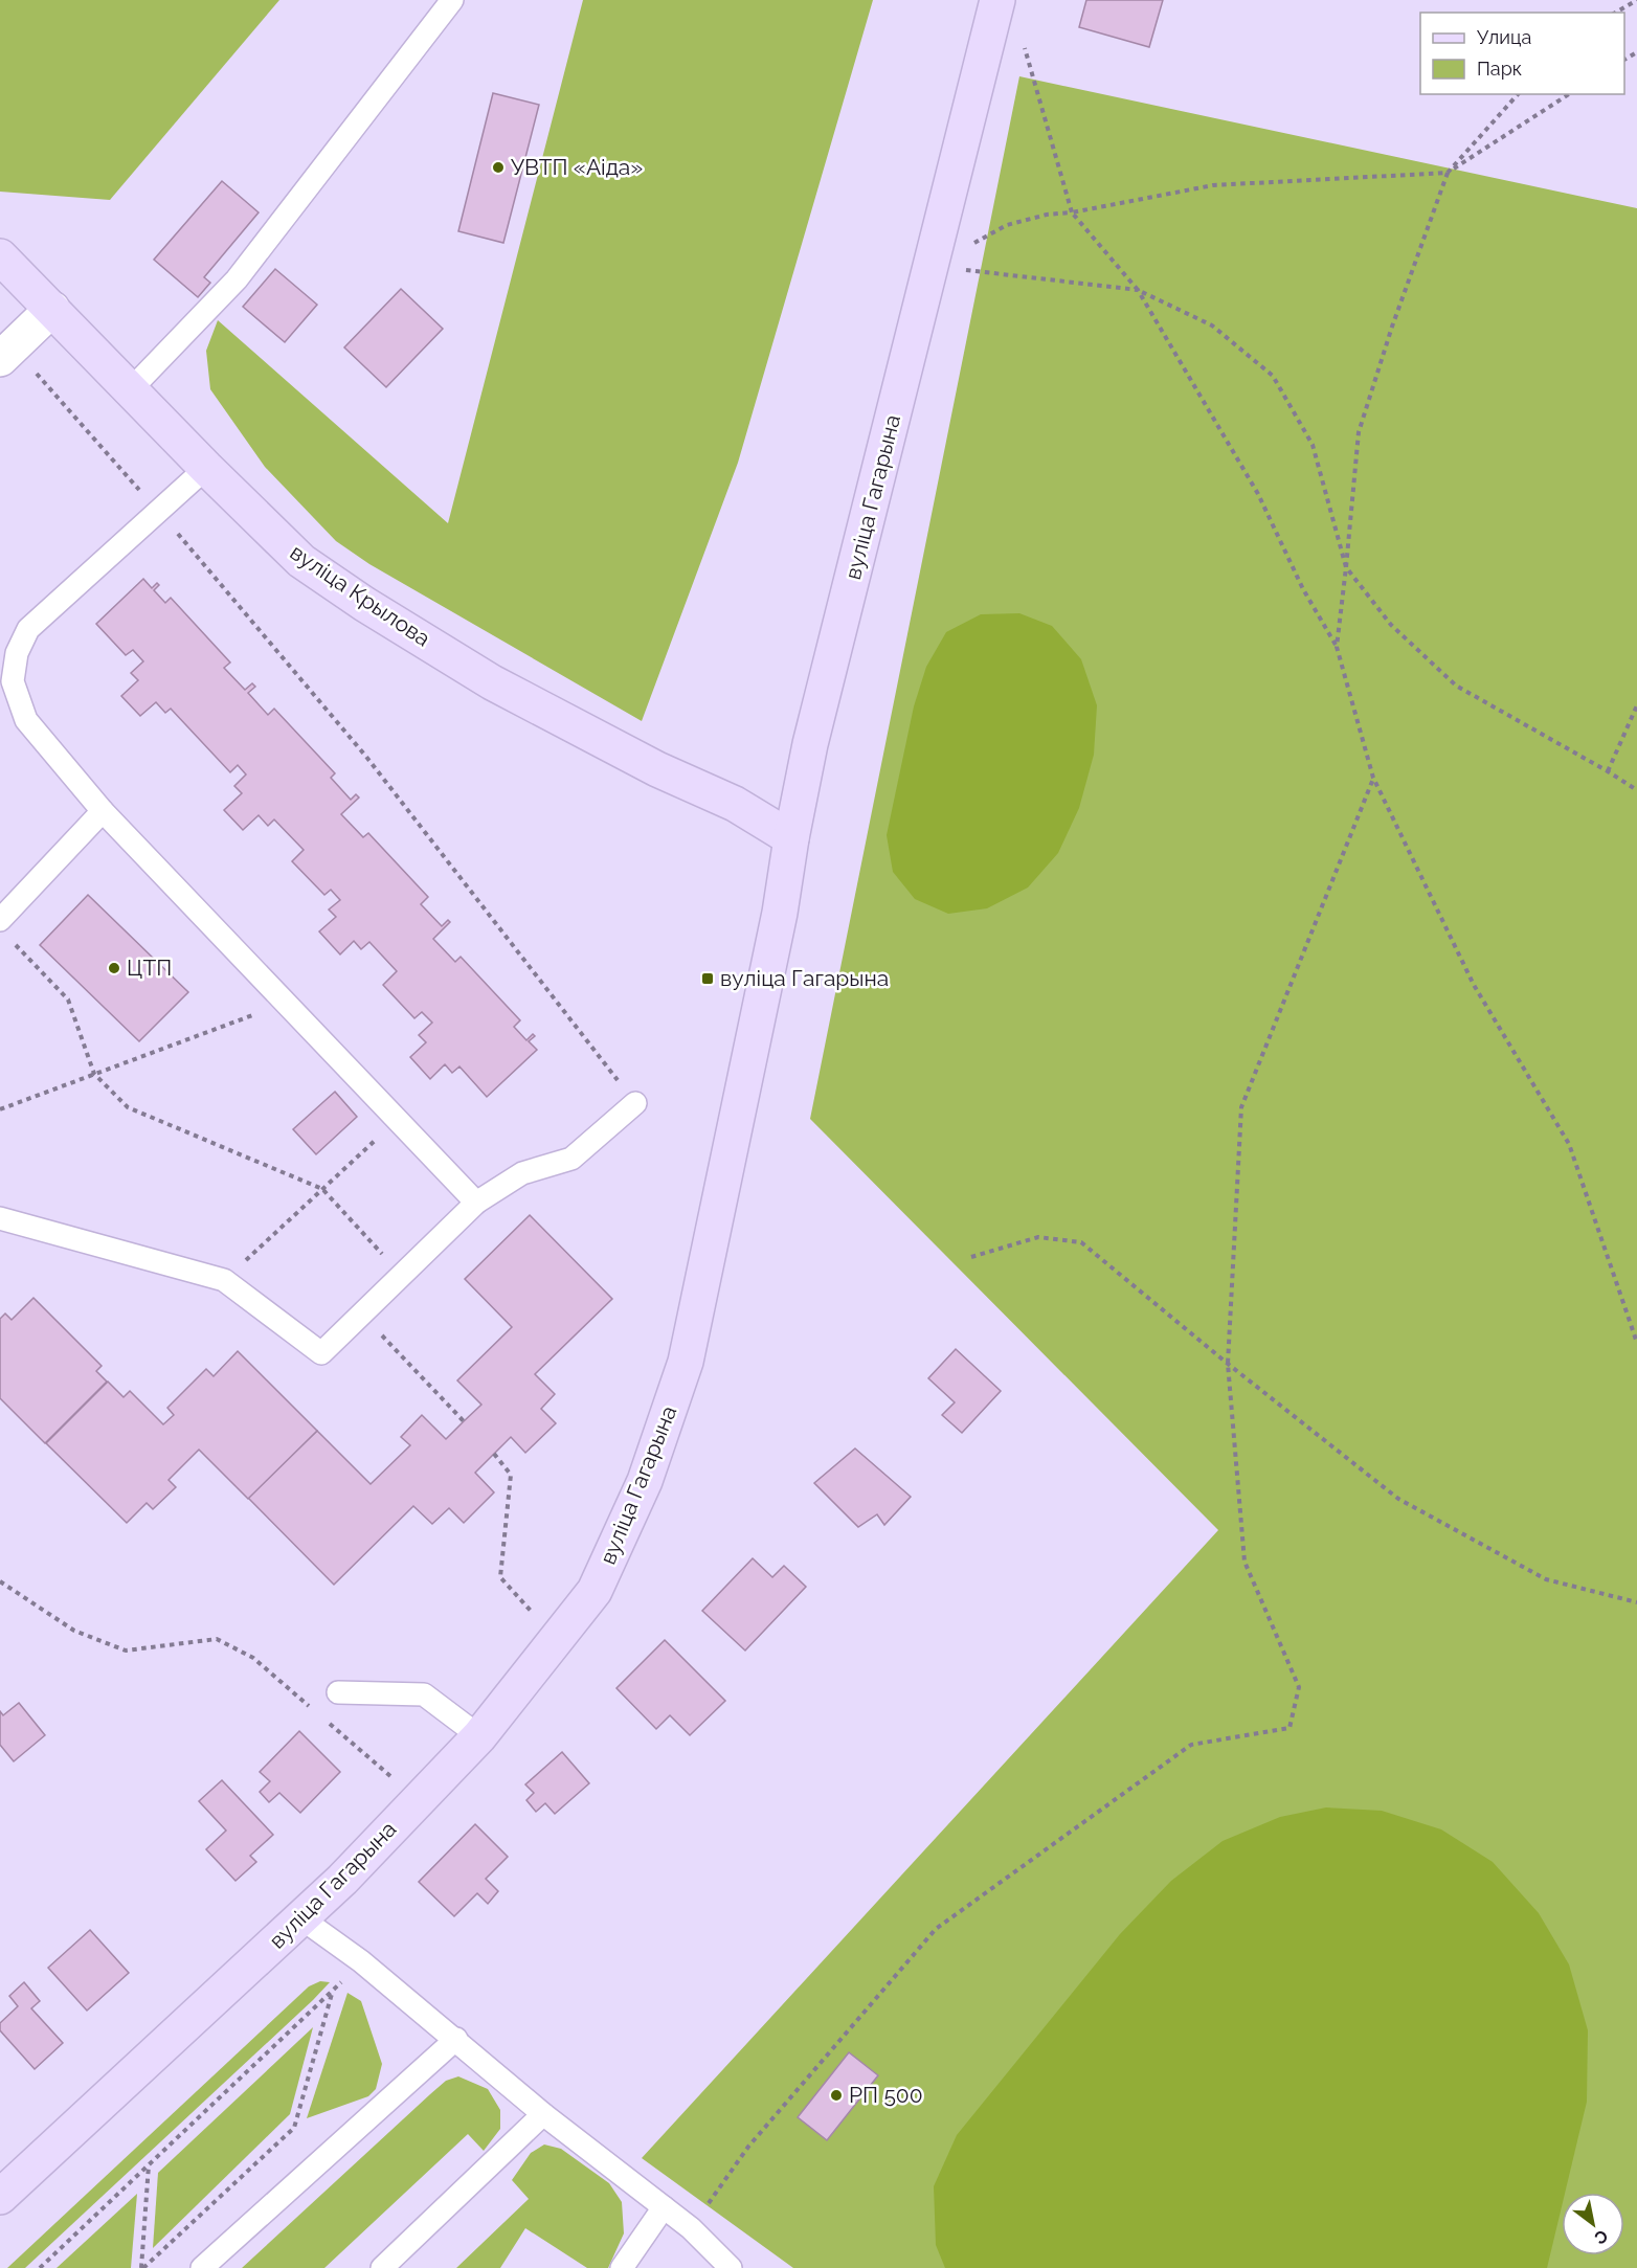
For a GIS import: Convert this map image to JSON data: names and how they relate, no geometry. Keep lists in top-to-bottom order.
{
  "streets": {
    "main road": ["вуліца Гагарына", "вуліца Крылова"]
  },
  "crossings": [
    ["вуліца Гагарына", "вуліца Крылова"]
  ],
  "places": {
    "other": ["УВТП «Аіда»", "ЦТП", "РП 500"],
    "transit": ["вуліца Гагарына"]
  },
  "legend": ["Улица", "Парк"],
  "north": "bottom right"
}
